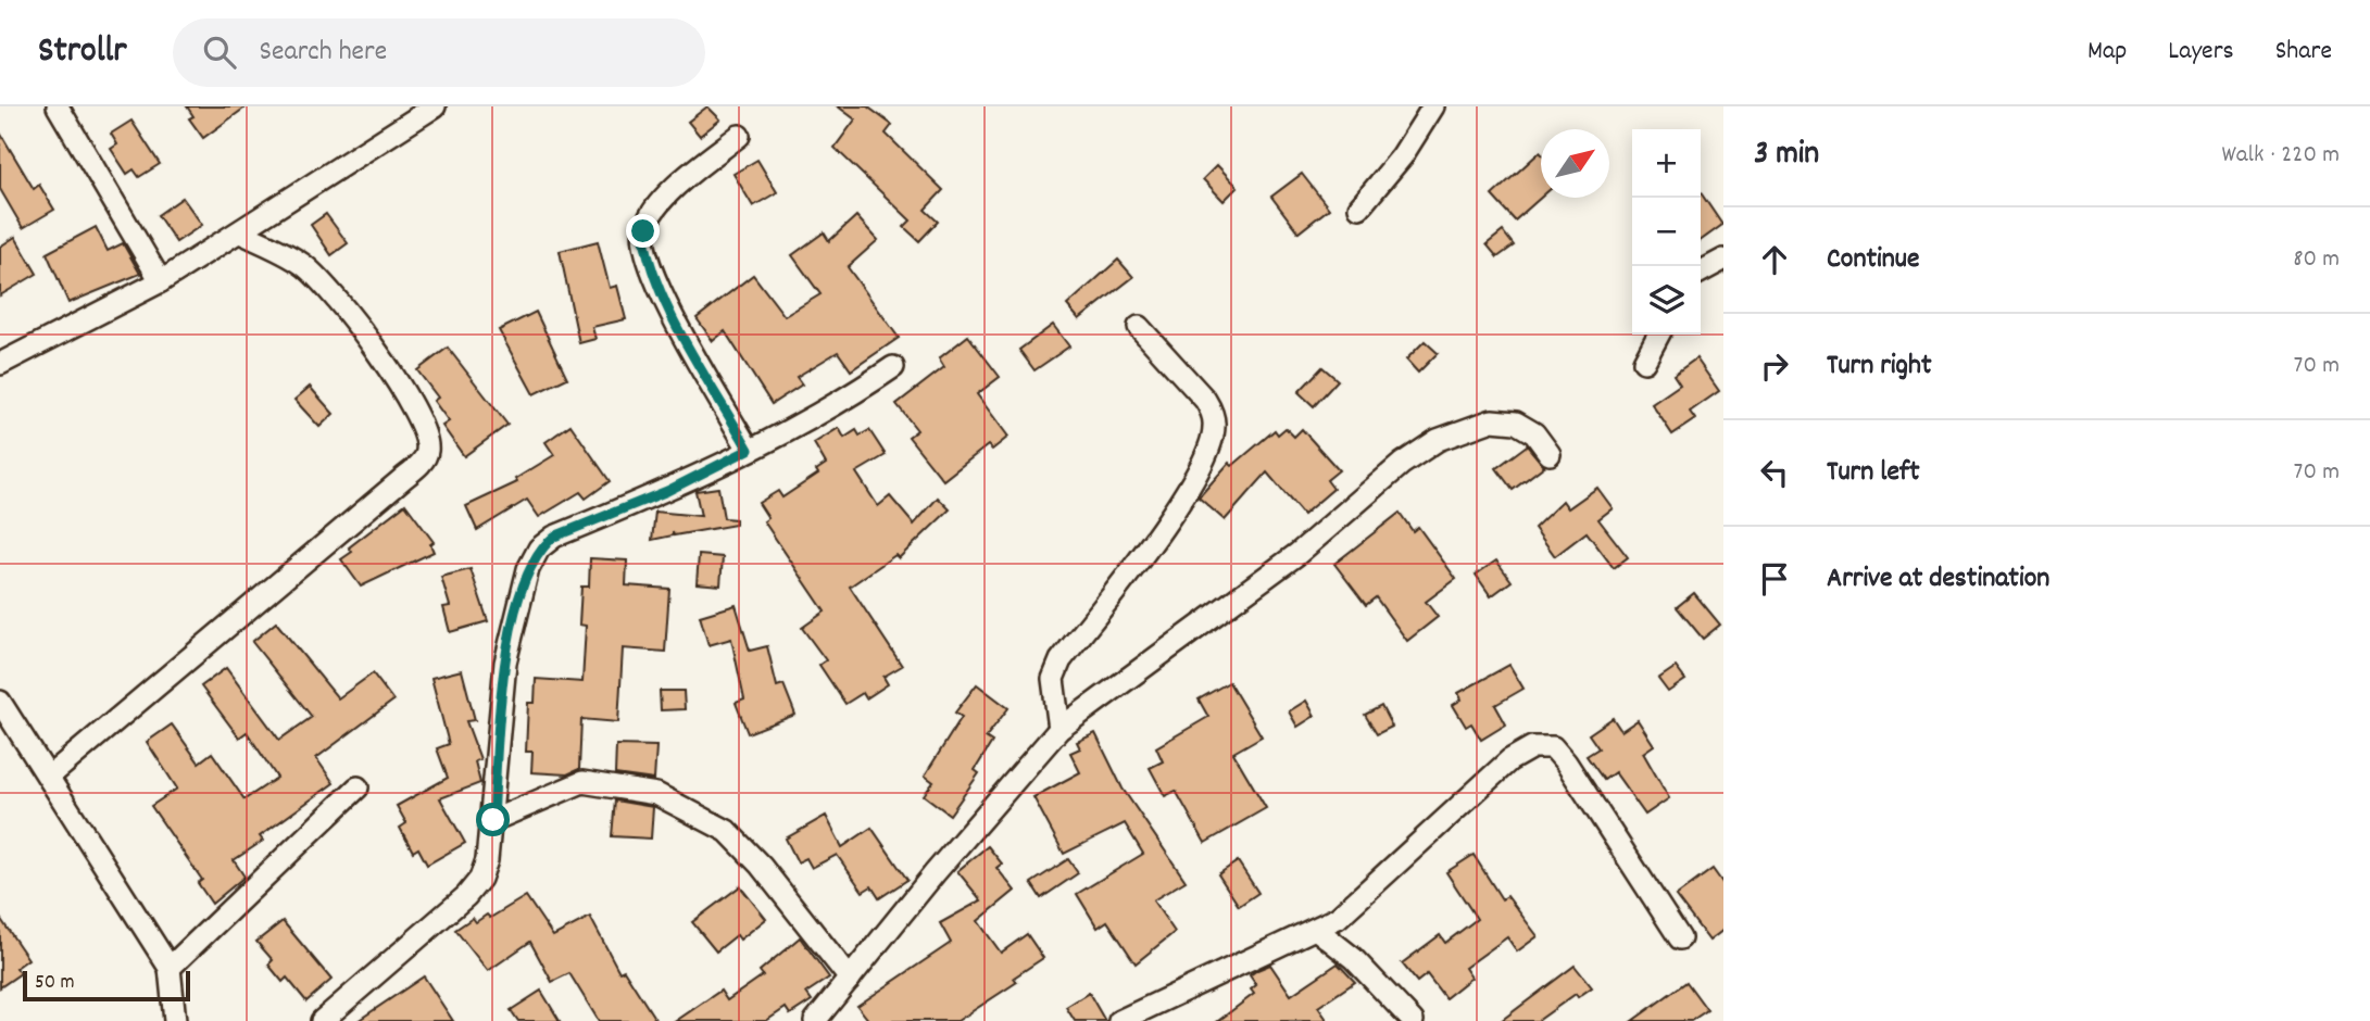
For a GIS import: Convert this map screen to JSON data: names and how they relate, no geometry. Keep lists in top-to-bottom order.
{
  "scale_bar": "50 m",
  "north": "top right",
  "page": {
    "header": "Strollr",
    "search": "Search here",
    "nav": ["Map", "Layers", "Share"],
    "heading": ["3 min", "Walk · 220 m"],
    "map_buttons": ["+", "−"],
    "list": [
      ["Continue", "80 m"],
      ["Turn right", "70 m"],
      ["Turn left", "70 m"],
      "Arrive at destination"
    ],
    "scale": "50 m"
  }
}
